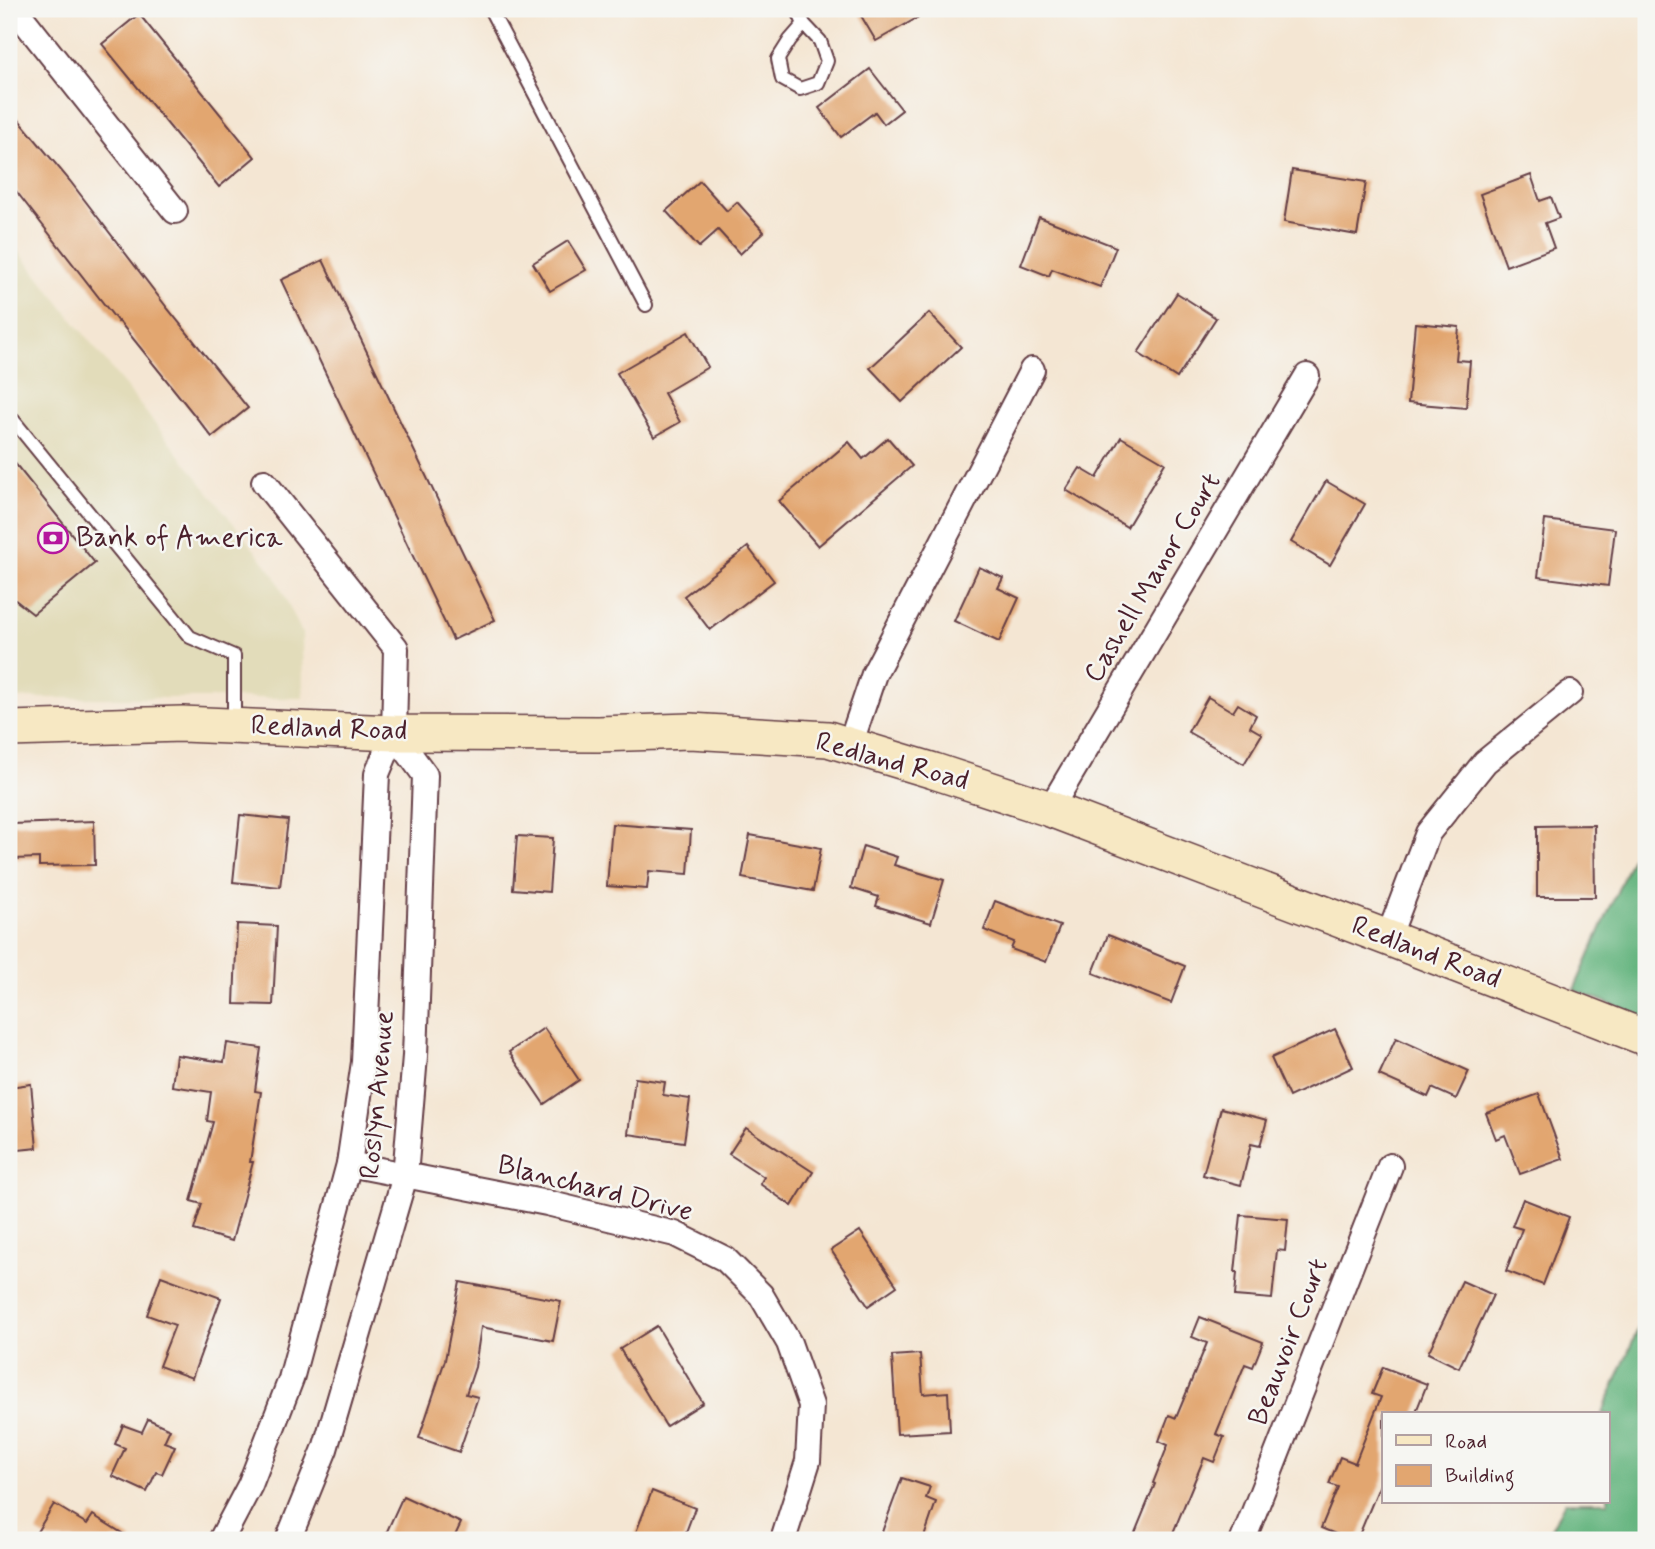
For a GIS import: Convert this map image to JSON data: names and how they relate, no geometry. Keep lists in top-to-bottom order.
{
  "streets": {
    "main road": ["Redland Road"],
    "street": [
      "Cashell Manor Court",
      "Roslyn Avenue",
      "Blanchard Drive",
      "Beauvoir Court"
    ]
  },
  "crossings": [
    ["Cashell Manor Court", "Redland Road"],
    ["Redland Road", "Roslyn Avenue"],
    ["Roslyn Avenue", "Blanchard Drive"]
  ],
  "places": {
    "bank": ["Bank of America"]
  },
  "legend": ["Road", "Building"]
}
